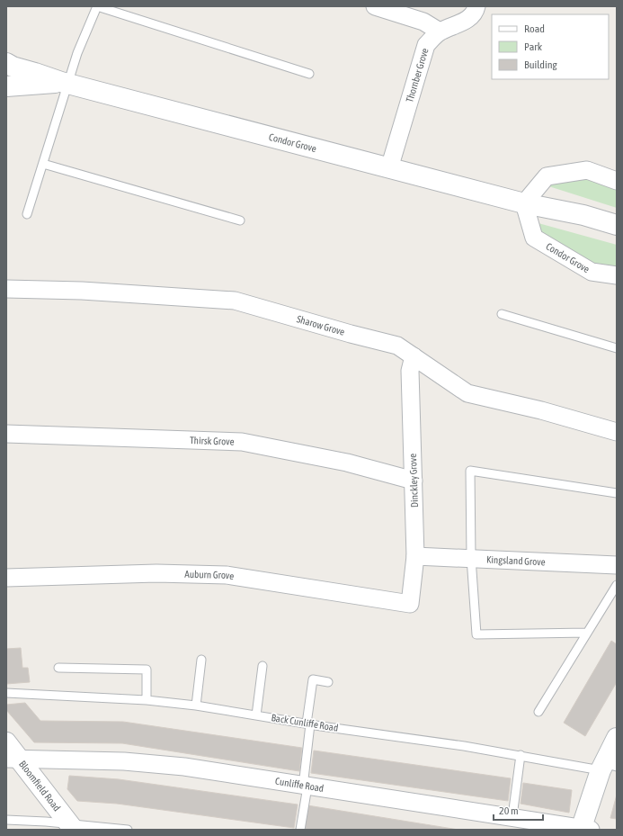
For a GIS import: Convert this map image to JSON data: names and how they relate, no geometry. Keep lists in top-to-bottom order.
{
  "streets": {
    "street": [
      "Thornber Grove",
      "Condor Grove",
      "Sharow Grove",
      "Thirsk Grove",
      "Dinckley Grove",
      "Kingsland Grove",
      "Auburn Grove",
      "Cunliffe Road",
      "Bloomfield Road"
    ],
    "lane": ["Back Cunliffe Road"]
  },
  "crossings": [
    ["Thornber Grove", "Condor Grove"],
    ["Sharow Grove", "Dinckley Grove"],
    ["Thirsk Grove", "Dinckley Grove"],
    ["Dinckley Grove", "Kingsland Grove"],
    ["Dinckley Grove", "Auburn Grove"],
    ["Cunliffe Road", "Bloomfield Road"]
  ],
  "legend": ["Road", "Park", "Building"],
  "scale_bar": "20 m"
}
